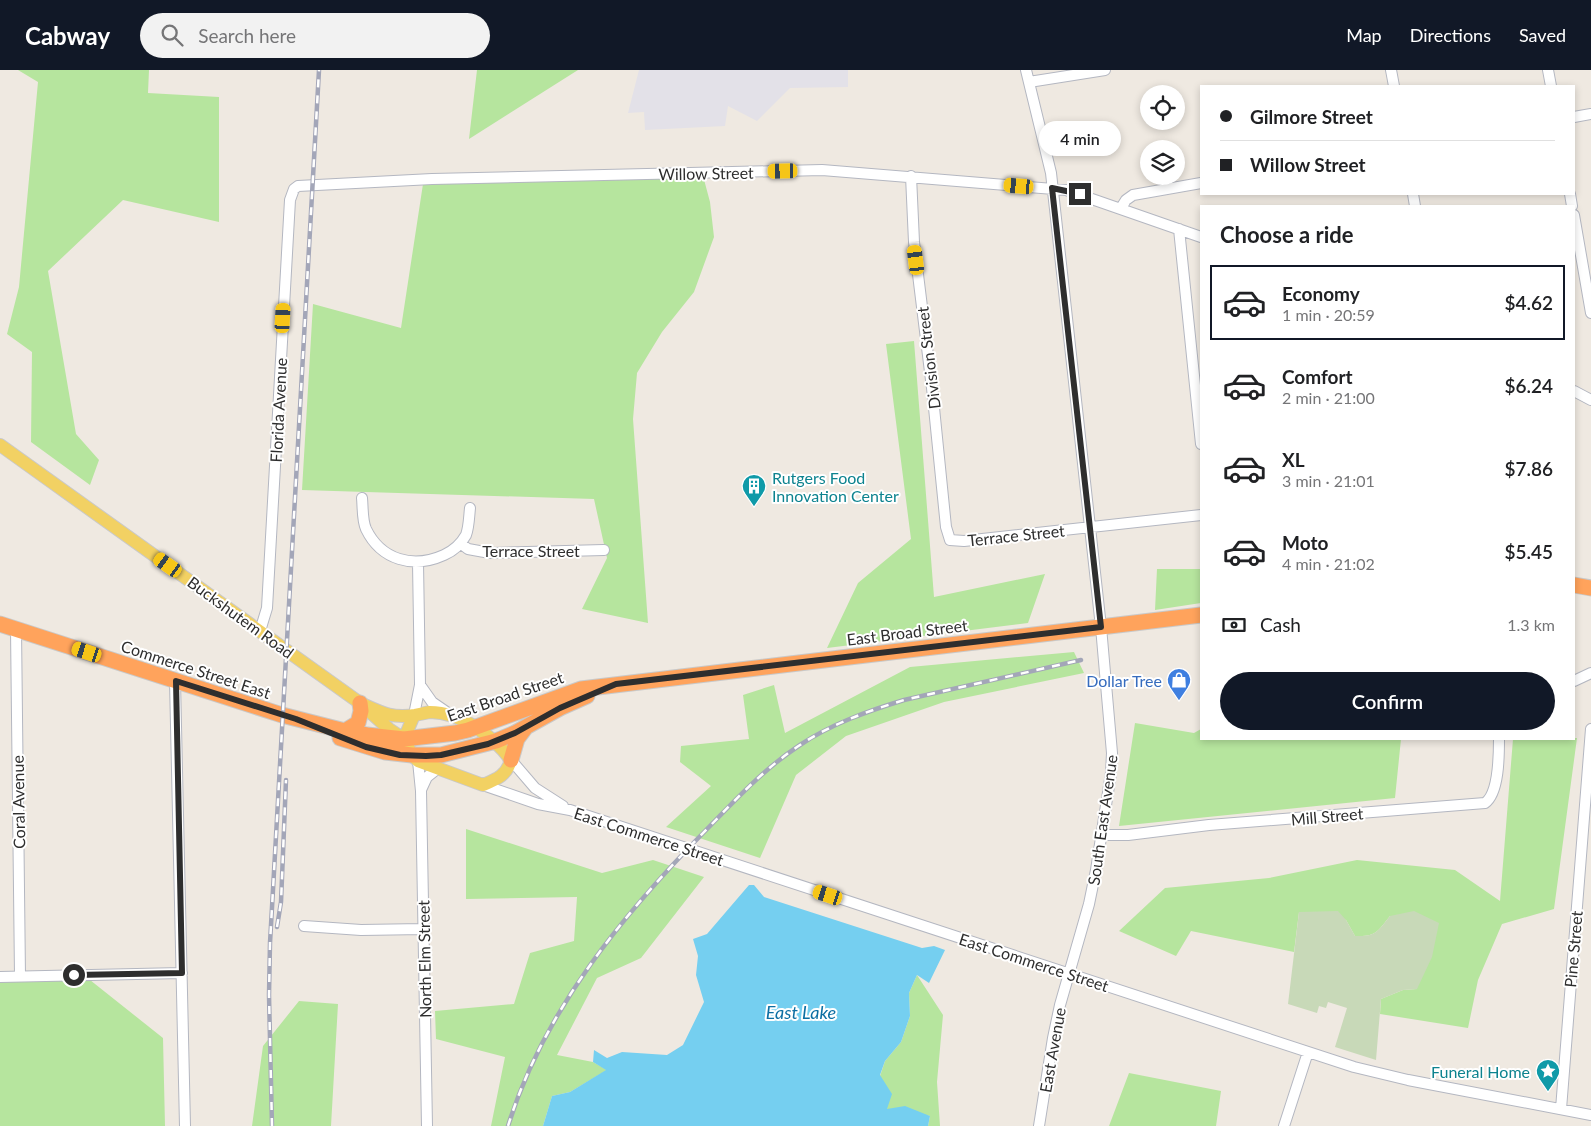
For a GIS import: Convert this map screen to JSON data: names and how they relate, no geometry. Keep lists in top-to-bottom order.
{
  "streets": {
    "highway": ["East Broad Street", "Commerce Street East"],
    "main road": ["Buckshutem Road"],
    "street": [
      "Willow Street",
      "Division Street",
      "Florida Avenue",
      "Terrace Street",
      "Coral Avenue",
      "Mill Street",
      "South East Avenue",
      "East Commerce Street",
      "Pine Street",
      "North Elm Street",
      "East Avenue"
    ]
  },
  "crossings": [
    ["Willow Street", "Division Street"],
    ["Willow Street", "Florida Avenue"],
    ["Willow Street", "South East Avenue"],
    ["Division Street", "Terrace Street"],
    ["Florida Avenue", "Buckshutem Road"],
    ["Terrace Street", "South East Avenue"],
    ["East Broad Street", "Commerce Street East"],
    ["East Broad Street", "South East Avenue"],
    ["East Broad Street", "North Elm Street"],
    ["Commerce Street East", "Coral Avenue"],
    ["Commerce Street East", "East Commerce Street"],
    ["Commerce Street East", "North Elm Street"],
    ["Mill Street", "South East Avenue"],
    ["South East Avenue", "East Commerce Street"],
    ["South East Avenue", "East Avenue"],
    ["East Commerce Street", "Pine Street"],
    ["East Commerce Street", "East Avenue"]
  ],
  "water": ["East Lake"],
  "places": {
    "building": ["Rutgers Food Innovation Center"],
    "shop": ["Dollar Tree"],
    "place": ["Funeral Home"]
  },
  "page": {
    "header": "Cabway",
    "search": "Search here",
    "nav": ["Map", "Directions", "Saved"],
    "banner": ["Gilmore Street", "Willow Street"],
    "bubble": "4 min",
    "heading": "Choose a ride",
    "list": [
      {
        "name": "Economy",
        "note": "1 min · 20:59",
        "value": "$4.62"
      },
      {
        "name": "Comfort",
        "note": "2 min · 21:00",
        "value": "$6.24"
      },
      {
        "name": "XL",
        "note": "3 min · 21:01",
        "value": "$7.86"
      },
      {
        "name": "Moto",
        "note": "4 min · 21:02",
        "value": "$5.45"
      }
    ],
    "pay": ["Cash", "1.3 km"],
    "buttons": "Confirm"
  }
}
